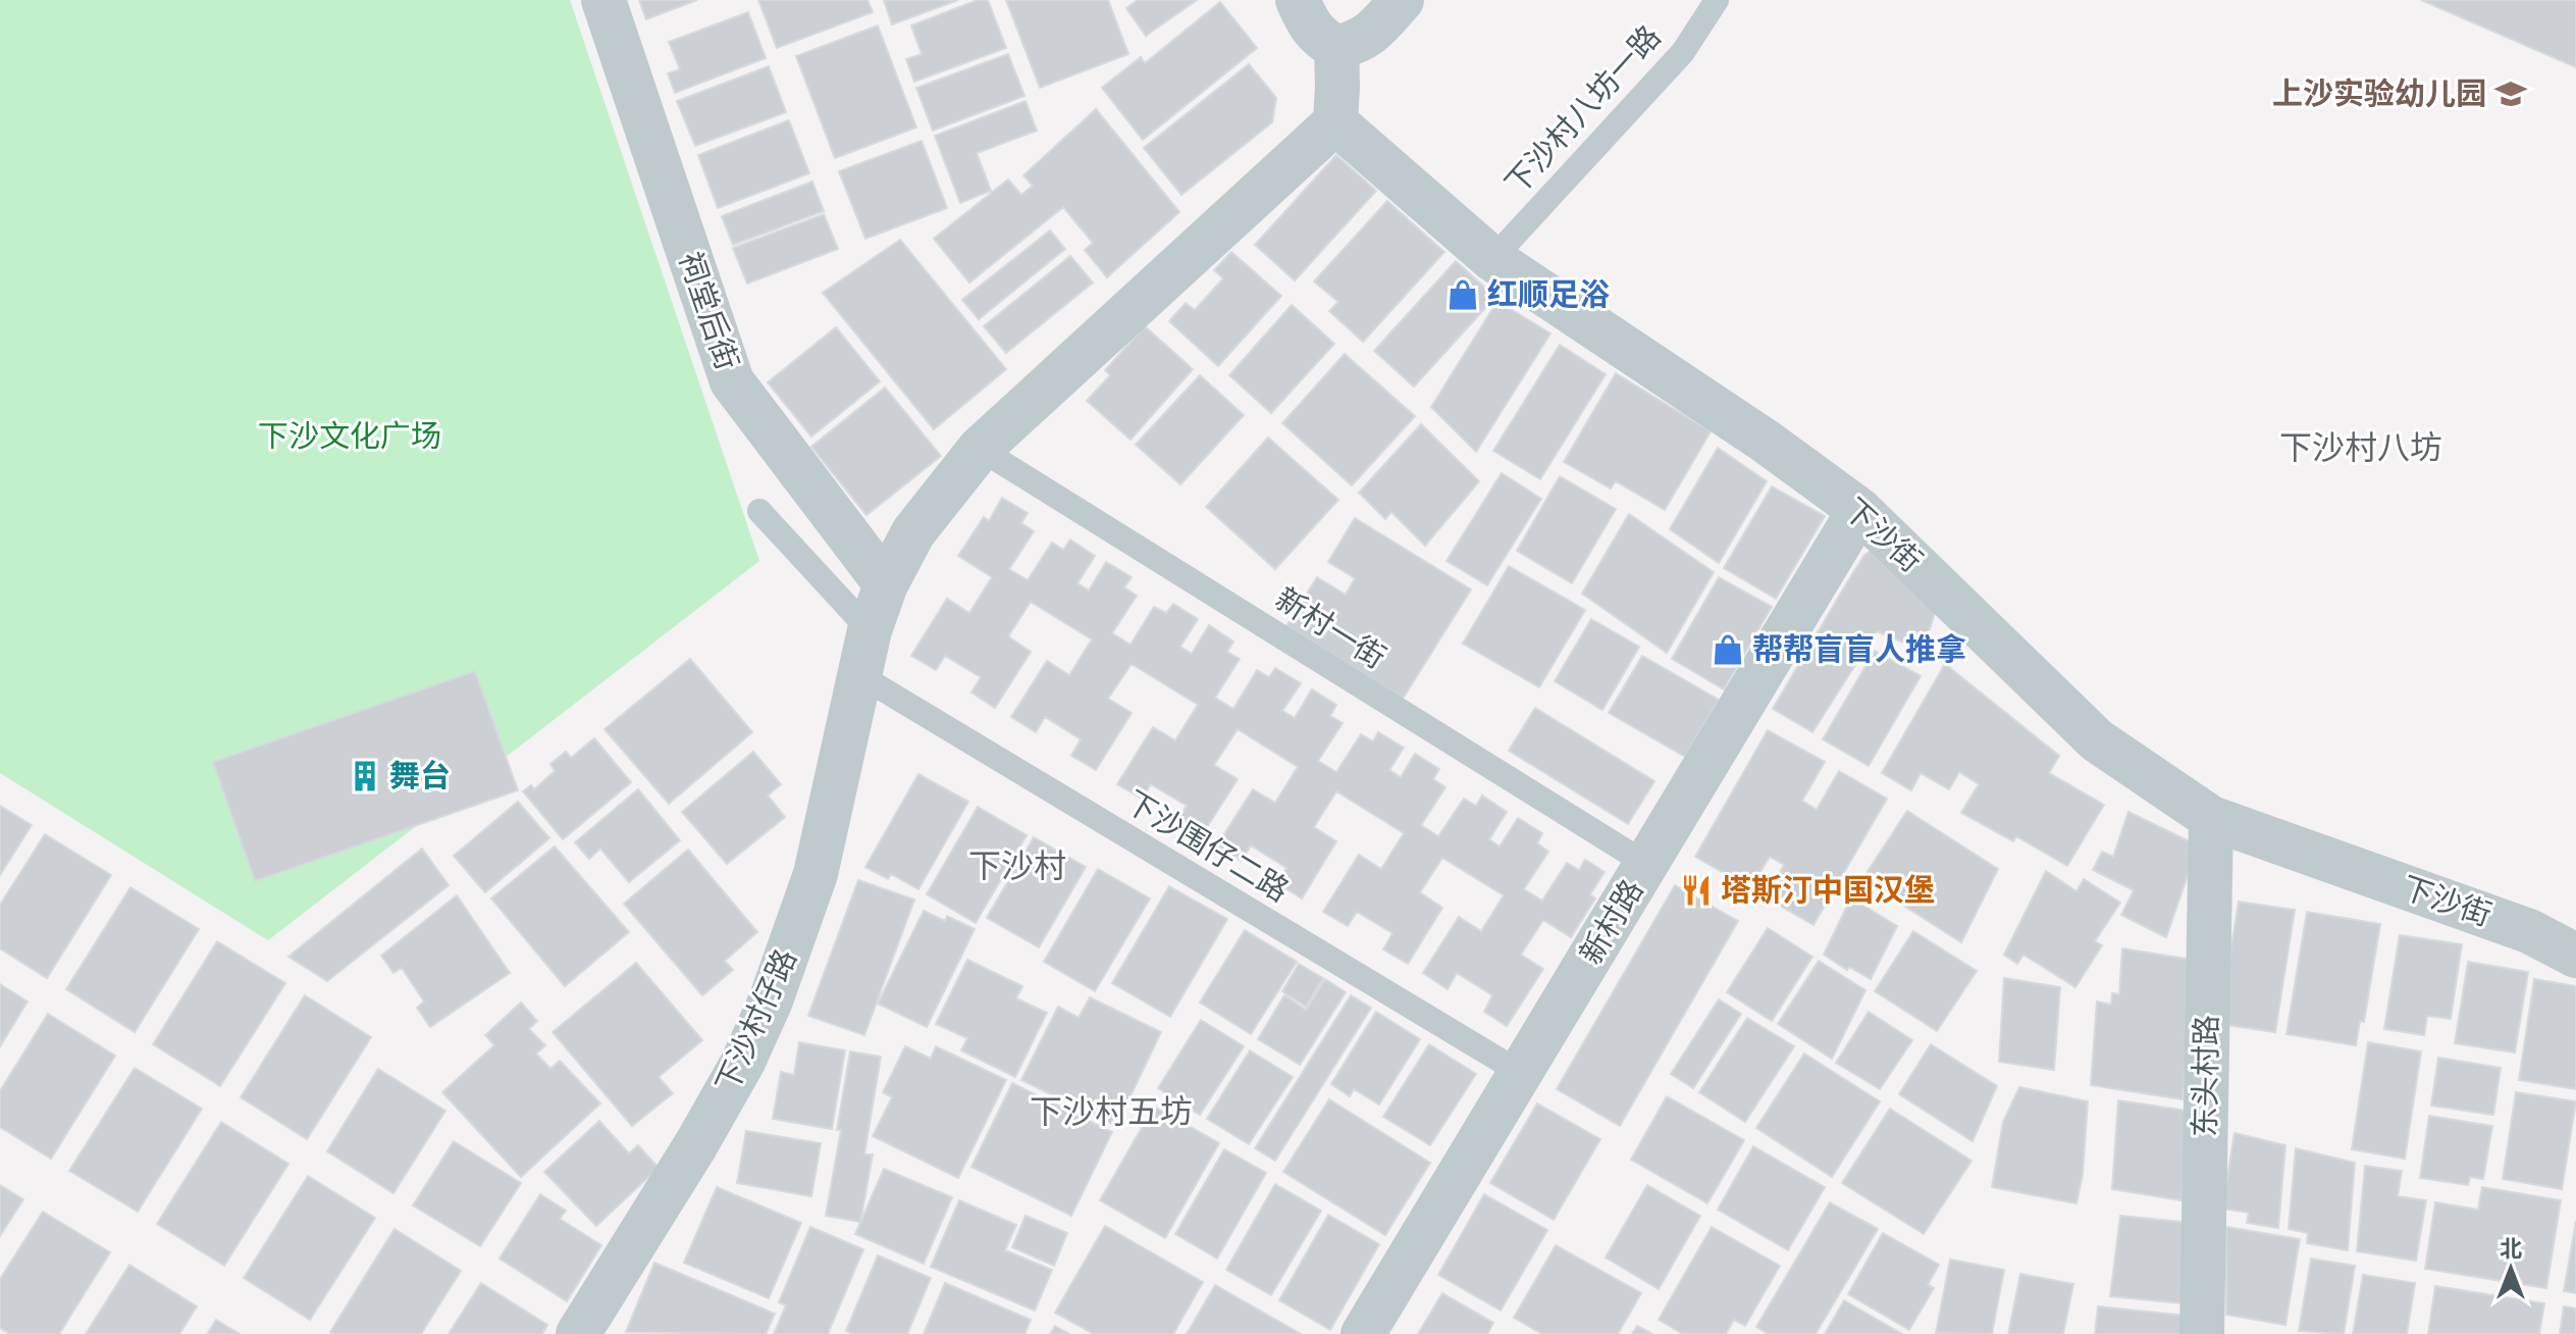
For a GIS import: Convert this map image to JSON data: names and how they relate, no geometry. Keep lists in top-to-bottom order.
{
  "streets": {
    "street": [
      "祠堂后街",
      "下沙街",
      "新村路",
      "下沙村仔路",
      "东头村路"
    ],
    "lane": ["下沙村八坊一路", "新村一街", "下沙围仔二路"]
  },
  "crossings": [
    ["下沙村八坊一路", "下沙街"],
    ["祠堂后街", "下沙村仔路"],
    ["下沙街", "新村路"],
    ["下沙街", "下沙村仔路"],
    ["下沙街", "东头村路"],
    ["新村一街", "新村路"],
    ["新村一街", "下沙村仔路"],
    ["下沙围仔二路", "新村路"],
    ["下沙围仔二路", "下沙村仔路"]
  ],
  "districts": ["下沙村八坊", "下沙村", "下沙村五坊"],
  "parks": ["下沙文化广场"],
  "places": {
    "school or university": ["上沙实验幼儿园"],
    "shop": ["红顺足浴", "帮帮盲盲人推拿"],
    "building": ["舞台"],
    "restaurant": ["塔斯汀中国汉堡"]
  },
  "north": "top"
}
